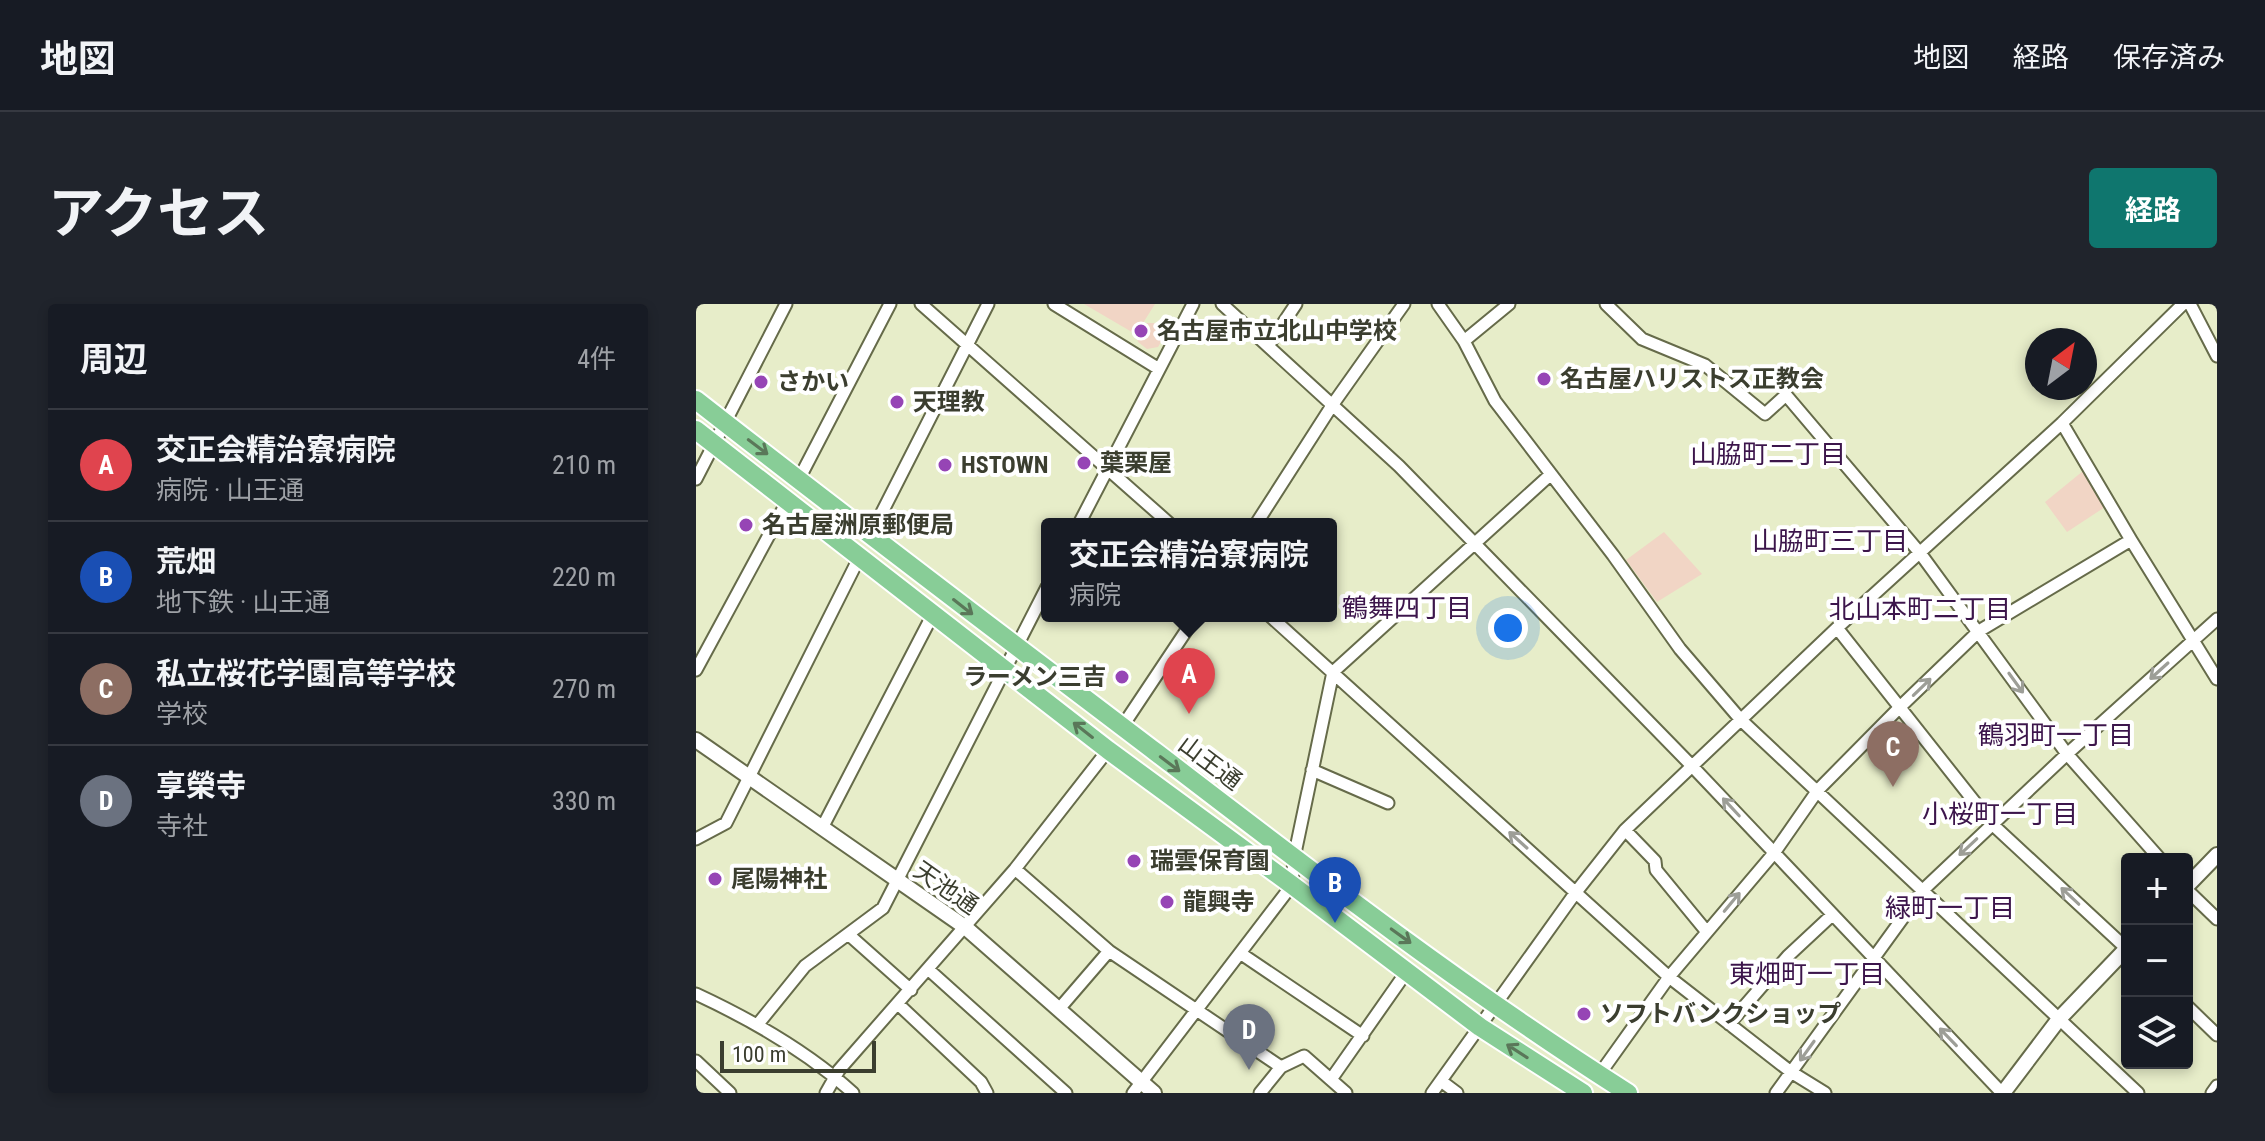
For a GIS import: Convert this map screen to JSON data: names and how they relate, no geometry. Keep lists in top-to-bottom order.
{
  "streets": {
    "main road": ["山王通"],
    "street": ["天池通"]
  },
  "districts": [
    "山脇町二丁目",
    "山脇町三丁目",
    "鶴舞四丁目",
    "北山本町二丁目",
    "鶴羽町一丁目",
    "小桜町一丁目",
    "緑町一丁目",
    "東畑町一丁目"
  ],
  "places": [
    "名古屋市立北山中学校",
    "名古屋ハリストス正教会",
    "さかい",
    "天理教",
    "葉栗屋",
    "HSTOWN",
    "名古屋洲原郵便局",
    "ラーメン三吉",
    "瑞雲保育園",
    "尾陽神社",
    "龍興寺",
    "ソフトバンクショップ"
  ],
  "scale_bar": "100 m",
  "north": "top right",
  "page": {
    "header": "地図",
    "nav": ["地図", "経路", "保存済み"],
    "title": "アクセス",
    "buttons": "経路",
    "heading": ["周辺", "4件"],
    "list": [
      {
        "mark": "A",
        "name": "交正会精治寮病院",
        "note": "病院 · 山王通",
        "value": "210 m"
      },
      {
        "mark": "B",
        "name": "荒畑",
        "note": "地下鉄 · 山王通",
        "value": "220 m"
      },
      {
        "mark": "C",
        "name": "私立桜花学園高等学校",
        "note": "学校",
        "value": "270 m"
      },
      {
        "mark": "D",
        "name": "享榮寺",
        "note": "寺社",
        "value": "330 m"
      }
    ],
    "popup": ["交正会精治寮病院", "病院"],
    "pins": [
      "A",
      "C",
      "B",
      "D"
    ],
    "map_buttons": ["+", "−"],
    "scale": "100 m"
  }
}
